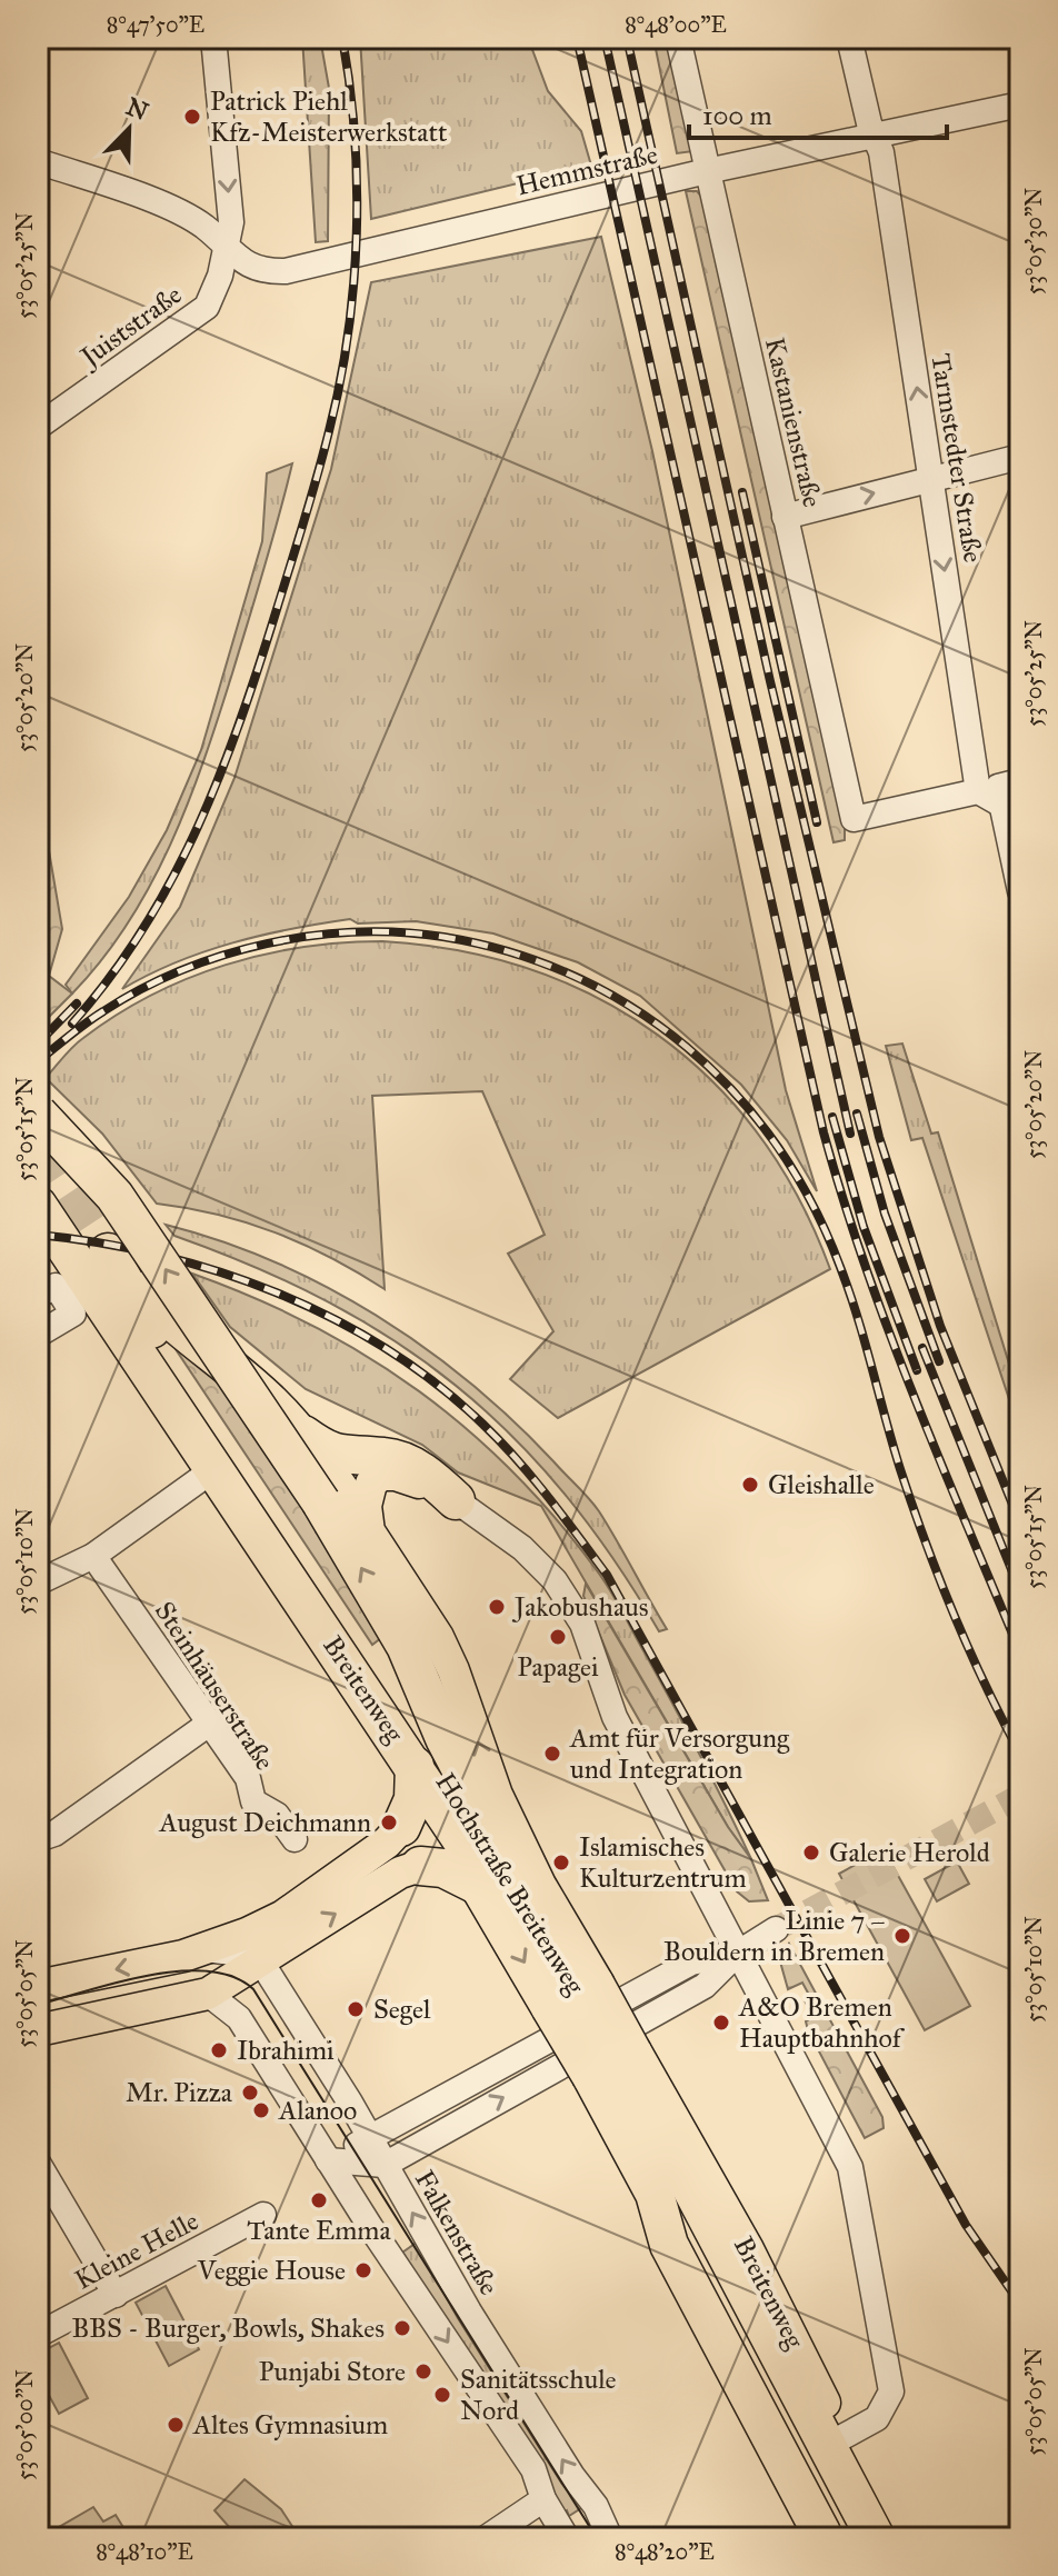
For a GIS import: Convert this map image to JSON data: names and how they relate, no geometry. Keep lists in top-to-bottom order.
{
  "streets": {
    "highway": ["Breitenweg", "Hochstraße Breitenweg"],
    "street": [
      "Hemmstraße",
      "Juiststraße",
      "Kastanienstraße",
      "Tarmstedter Straße",
      "Steinhäuserstraße",
      "Falkenstraße",
      "Kleine Helle"
    ]
  },
  "crossings": [
    ["Hemmstraße", "Juiststraße"],
    ["Hemmstraße", "Kastanienstraße"],
    ["Hemmstraße", "Tarmstedter Straße"],
    ["Kastanienstraße", "Tarmstedter Straße"],
    ["Breitenweg", "Hochstraße Breitenweg"]
  ],
  "one_way": ["Juiststraße"],
  "places": [
    "Patrick Piehl Kfz-Meisterwerkstatt",
    "Gleishalle",
    "Jakobushaus",
    "Papagei",
    "Amt für Versorgung und Integration",
    "August Deichmann",
    "Galerie Herold",
    "Islamisches Kulturzentrum",
    "Linie 7 – Bouldern in Bremen",
    "Segel",
    "A&O Bremen Hauptbahnhof",
    "Ibrahimi",
    "Mr. Pizza",
    "Alanoo",
    "Tante Emma",
    "Veggie House",
    "BBS - Burger, Bowls, Shakes",
    "Punjabi Store",
    "Sanitätsschule Nord",
    "Altes Gymnasium"
  ],
  "scale_bar": "100 m",
  "north": "top right",
  "coordinates": [
    "8°47'50\"E",
    "8°48'00\"E",
    "53°05'30\"N",
    "53°05'25\"N",
    "53°05'20\"N",
    "53°05'15\"N",
    "53°05'10\"N",
    "53°05'05\"N",
    "53°05'00\"N",
    "8°48'10\"E",
    "8°48'20\"E"
  ]
}
